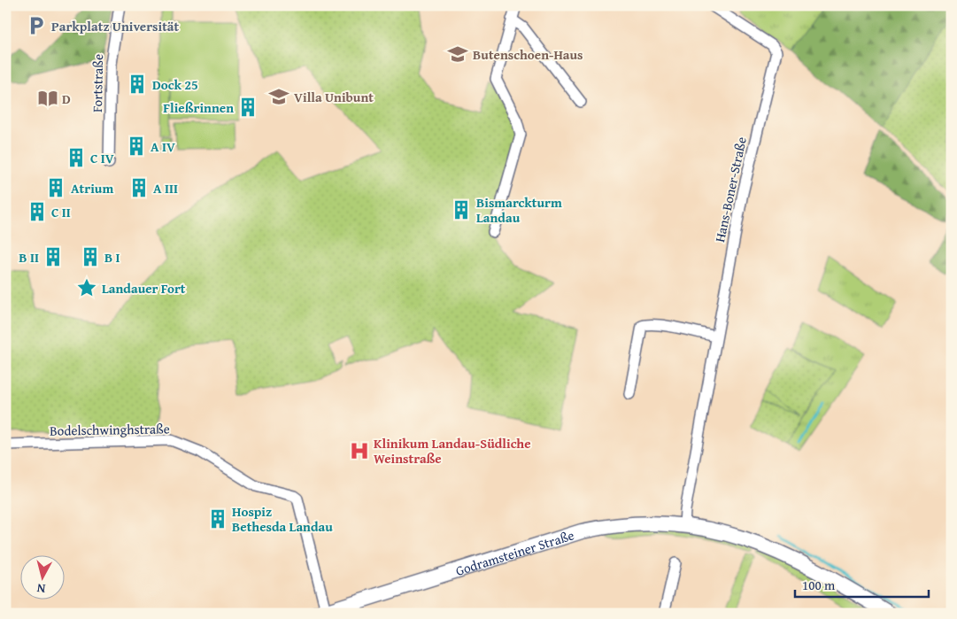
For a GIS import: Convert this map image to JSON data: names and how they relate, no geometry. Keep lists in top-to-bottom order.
{
  "streets": {
    "street": [
      "Fortstraße",
      "Hans-Boner-Straße",
      "Bodelschwinghstraße",
      "Godramsteiner Straße"
    ]
  },
  "crossings": [
    ["Hans-Boner-Straße", "Godramsteiner Straße"],
    ["Bodelschwinghstraße", "Godramsteiner Straße"]
  ],
  "places": {
    "parking": ["Parkplatz Universität"],
    "school or university": ["Butenschoen-Haus", "Villa Unibunt"],
    "building": [
      "Dock 25",
      "Fließrinnen",
      "A IV",
      "C IV",
      "Atrium",
      "A III",
      "Bismarckturm Landau",
      "C II",
      "B II",
      "B I",
      "Hospiz Bethesda Landau"
    ],
    "library": ["D"],
    "place": ["Landauer Fort"],
    "hospital": ["Klinikum Landau-Südliche Weinstraße"]
  },
  "scale_bar": "100 m",
  "north": "bottom"
}
